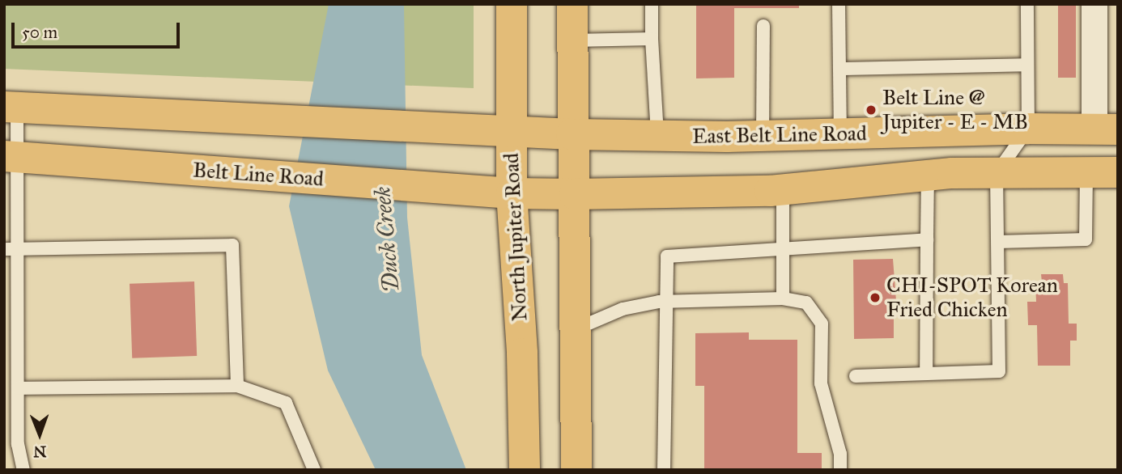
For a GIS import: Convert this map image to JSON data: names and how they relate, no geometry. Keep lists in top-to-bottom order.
{
  "streets": {
    "main road": ["East Belt Line Road", "Belt Line Road", "North Jupiter Road"]
  },
  "crossings": [
    ["East Belt Line Road", "North Jupiter Road"],
    ["Belt Line Road", "North Jupiter Road"]
  ],
  "water": ["Duck Creek"],
  "places": ["Belt Line @ Jupiter - E - MB", "CHI-SPOT Korean Fried Chicken"],
  "scale_bar": "50 m",
  "north": "bottom"
}
